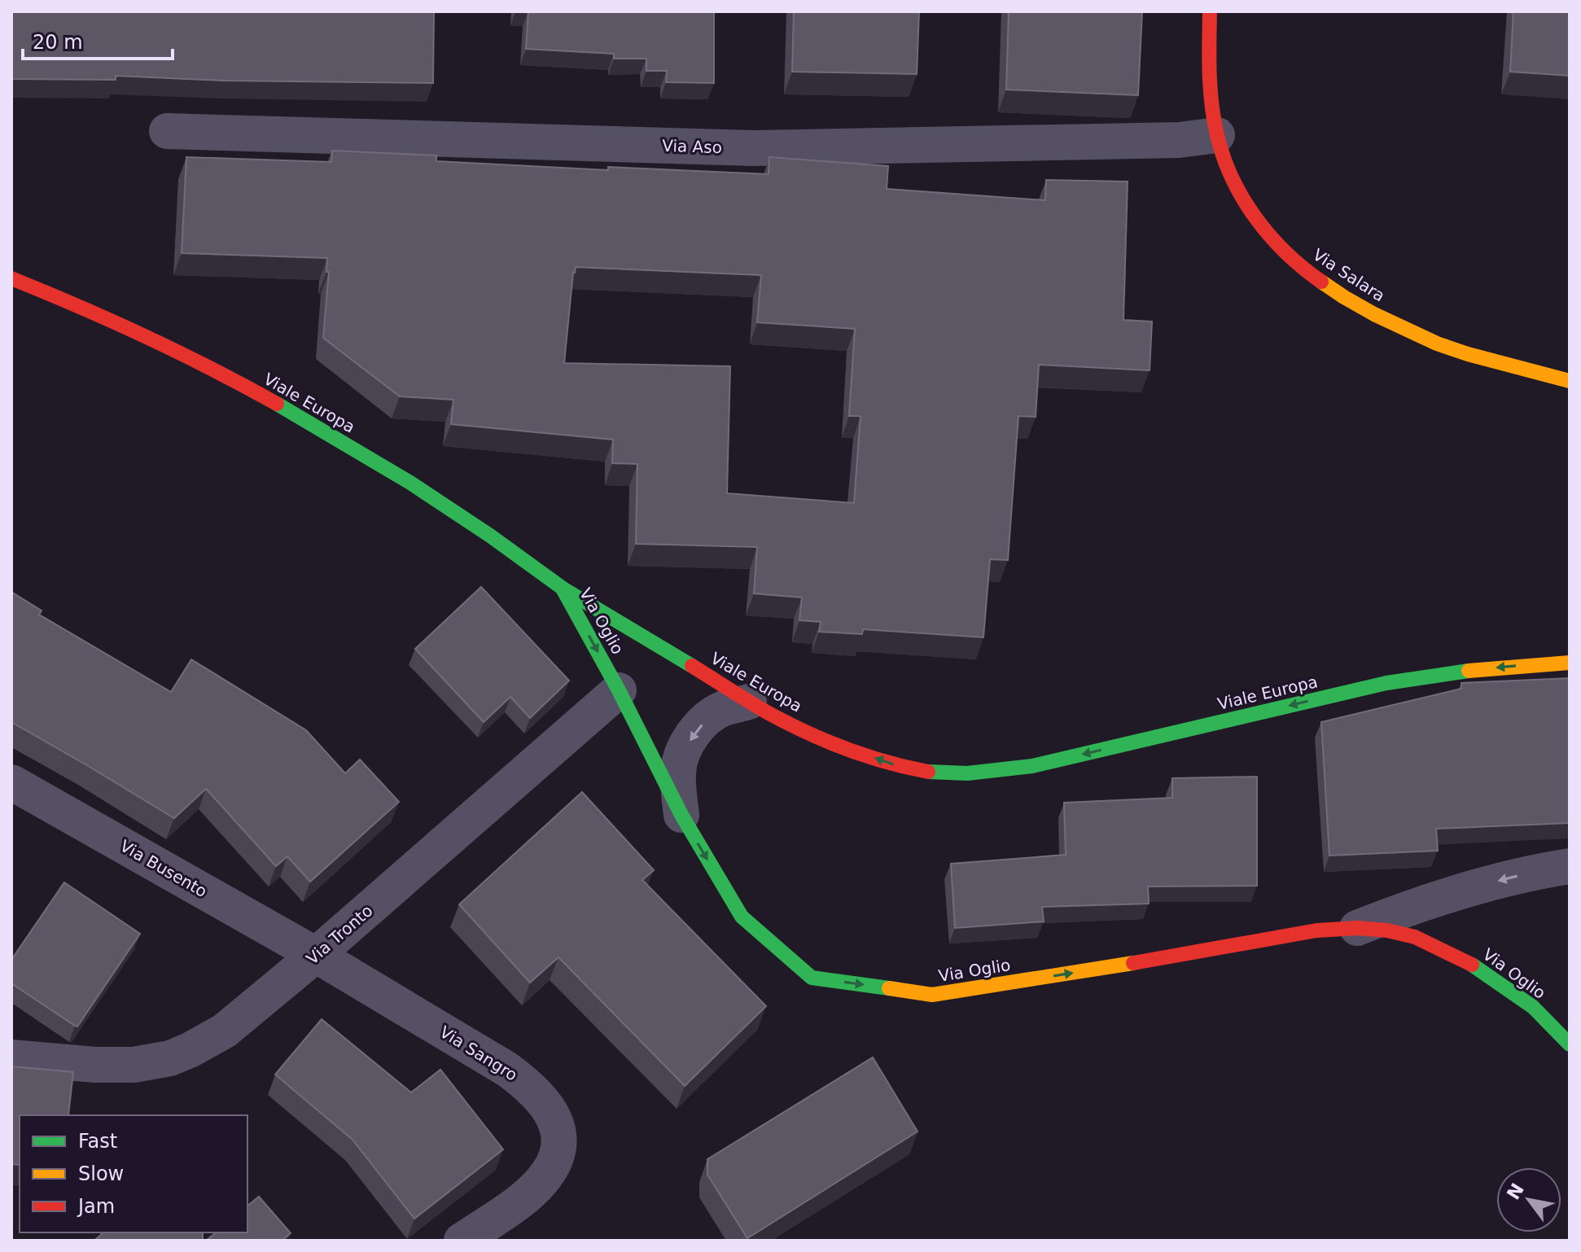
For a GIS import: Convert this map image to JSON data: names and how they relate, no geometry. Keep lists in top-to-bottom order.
{
  "streets": {
    "street": [
      "Via Aso",
      "Via Salara",
      "Viale Europa",
      "Via Oglio",
      "Via Busento",
      "Via Tronto",
      "Via Sangro"
    ]
  },
  "crossings": [
    ["Via Aso", "Via Salara"],
    ["Viale Europa", "Via Oglio"],
    ["Via Oglio", "Via Tronto"],
    ["Via Busento", "Via Tronto"],
    ["Via Busento", "Via Sangro"],
    ["Via Tronto", "Via Sangro"]
  ],
  "one_way": ["Viale Europa", "Via Oglio"],
  "legend": ["Fast", "Slow", "Jam"],
  "scale_bar": "20 m",
  "north": "top left"
}
